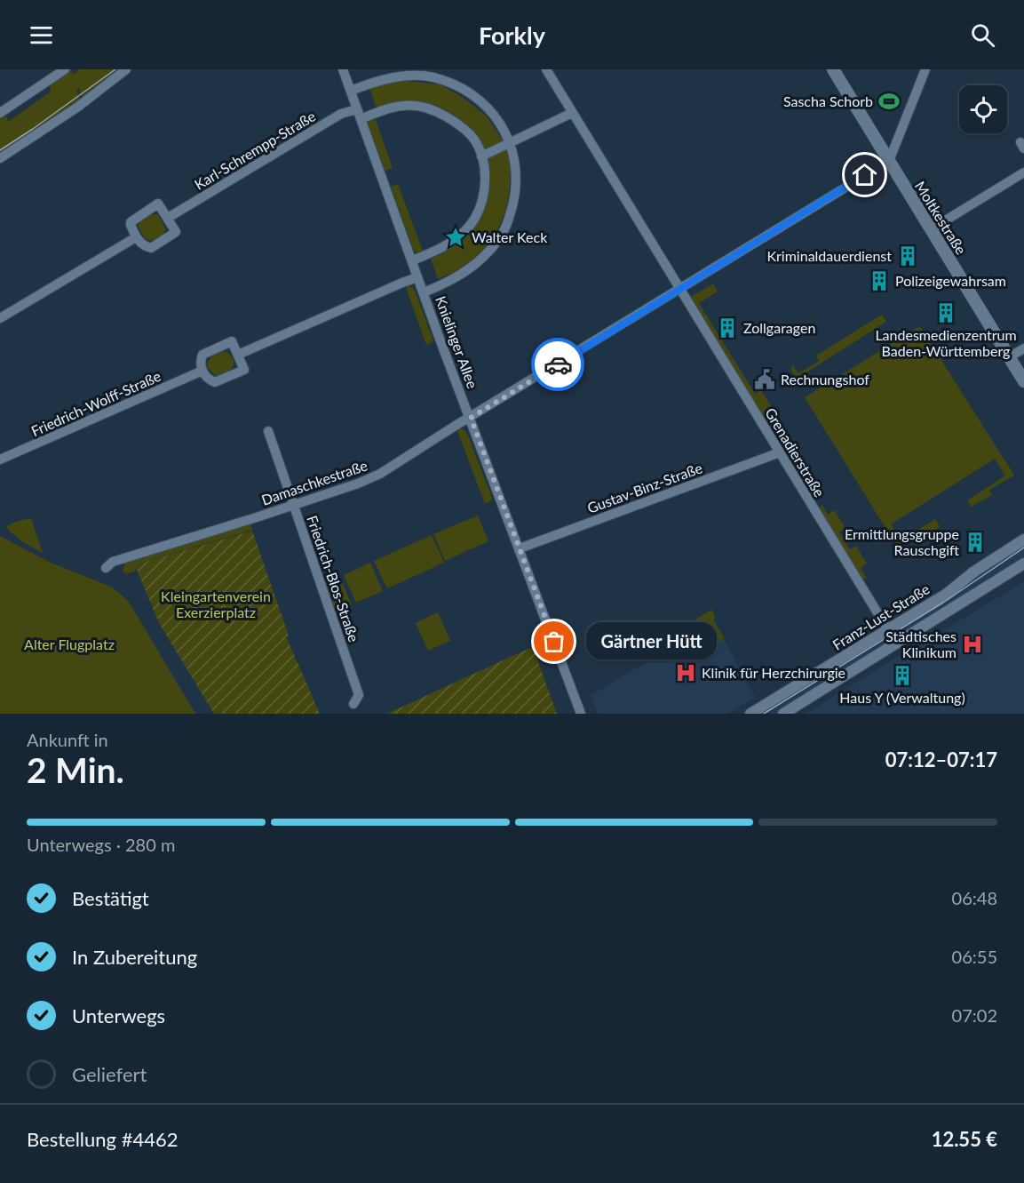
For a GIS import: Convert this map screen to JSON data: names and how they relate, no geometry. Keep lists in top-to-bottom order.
{
  "streets": {
    "main road": ["Moltkestraße"],
    "street": [
      "Karl-Schrempp-Straße",
      "Knielinger Allee",
      "Friedrich-Wolff-Straße",
      "Grenadierstraße",
      "Damaschkestraße",
      "Gustav-Binz-Straße",
      "Friedrich-Blos-Straße",
      "Franz-Lust-Straße"
    ]
  },
  "crossings": [
    ["Karl-Schrempp-Straße", "Knielinger Allee"],
    ["Moltkestraße", "Damaschkestraße"],
    ["Knielinger Allee", "Damaschkestraße"],
    ["Knielinger Allee", "Gustav-Binz-Straße"],
    ["Grenadierstraße", "Damaschkestraße"],
    ["Grenadierstraße", "Gustav-Binz-Straße"],
    ["Grenadierstraße", "Franz-Lust-Straße"],
    ["Damaschkestraße", "Friedrich-Blos-Straße"]
  ],
  "parks": ["Kleingartenverein Exerzierplatz", "Alter Flugplatz"],
  "places": {
    "sports": ["Sascha Schorb"],
    "place": ["Walter Keck"],
    "building": [
      "Kriminaldauerdienst",
      "Polizeigewahrsam",
      "Landesmedienzentrum Baden-Württemberg",
      "Zollgaragen",
      "Ermittlungsgruppe Rauschgift",
      "Haus Y (Verwaltung)"
    ],
    "public building": ["Rechnungshof"],
    "other": ["Gärtner Hütt"],
    "hospital": ["Städtisches Klinikum", "Klinik für Herzchirurgie"]
  },
  "page": {
    "header": "Forkly",
    "bubble": "Gärtner Hütt",
    "heading": ["2 Min.", "Ankunft in", "07:12–07:17"],
    "panel": ["Bestellung #4462", "12.55 €"],
    "bar": "Unterwegs · 280 m",
    "list": [
      ["Bestätigt", "06:48"],
      ["In Zubereitung", "06:55"],
      ["Unterwegs", "07:02"],
      "Geliefert"
    ]
  }
}
